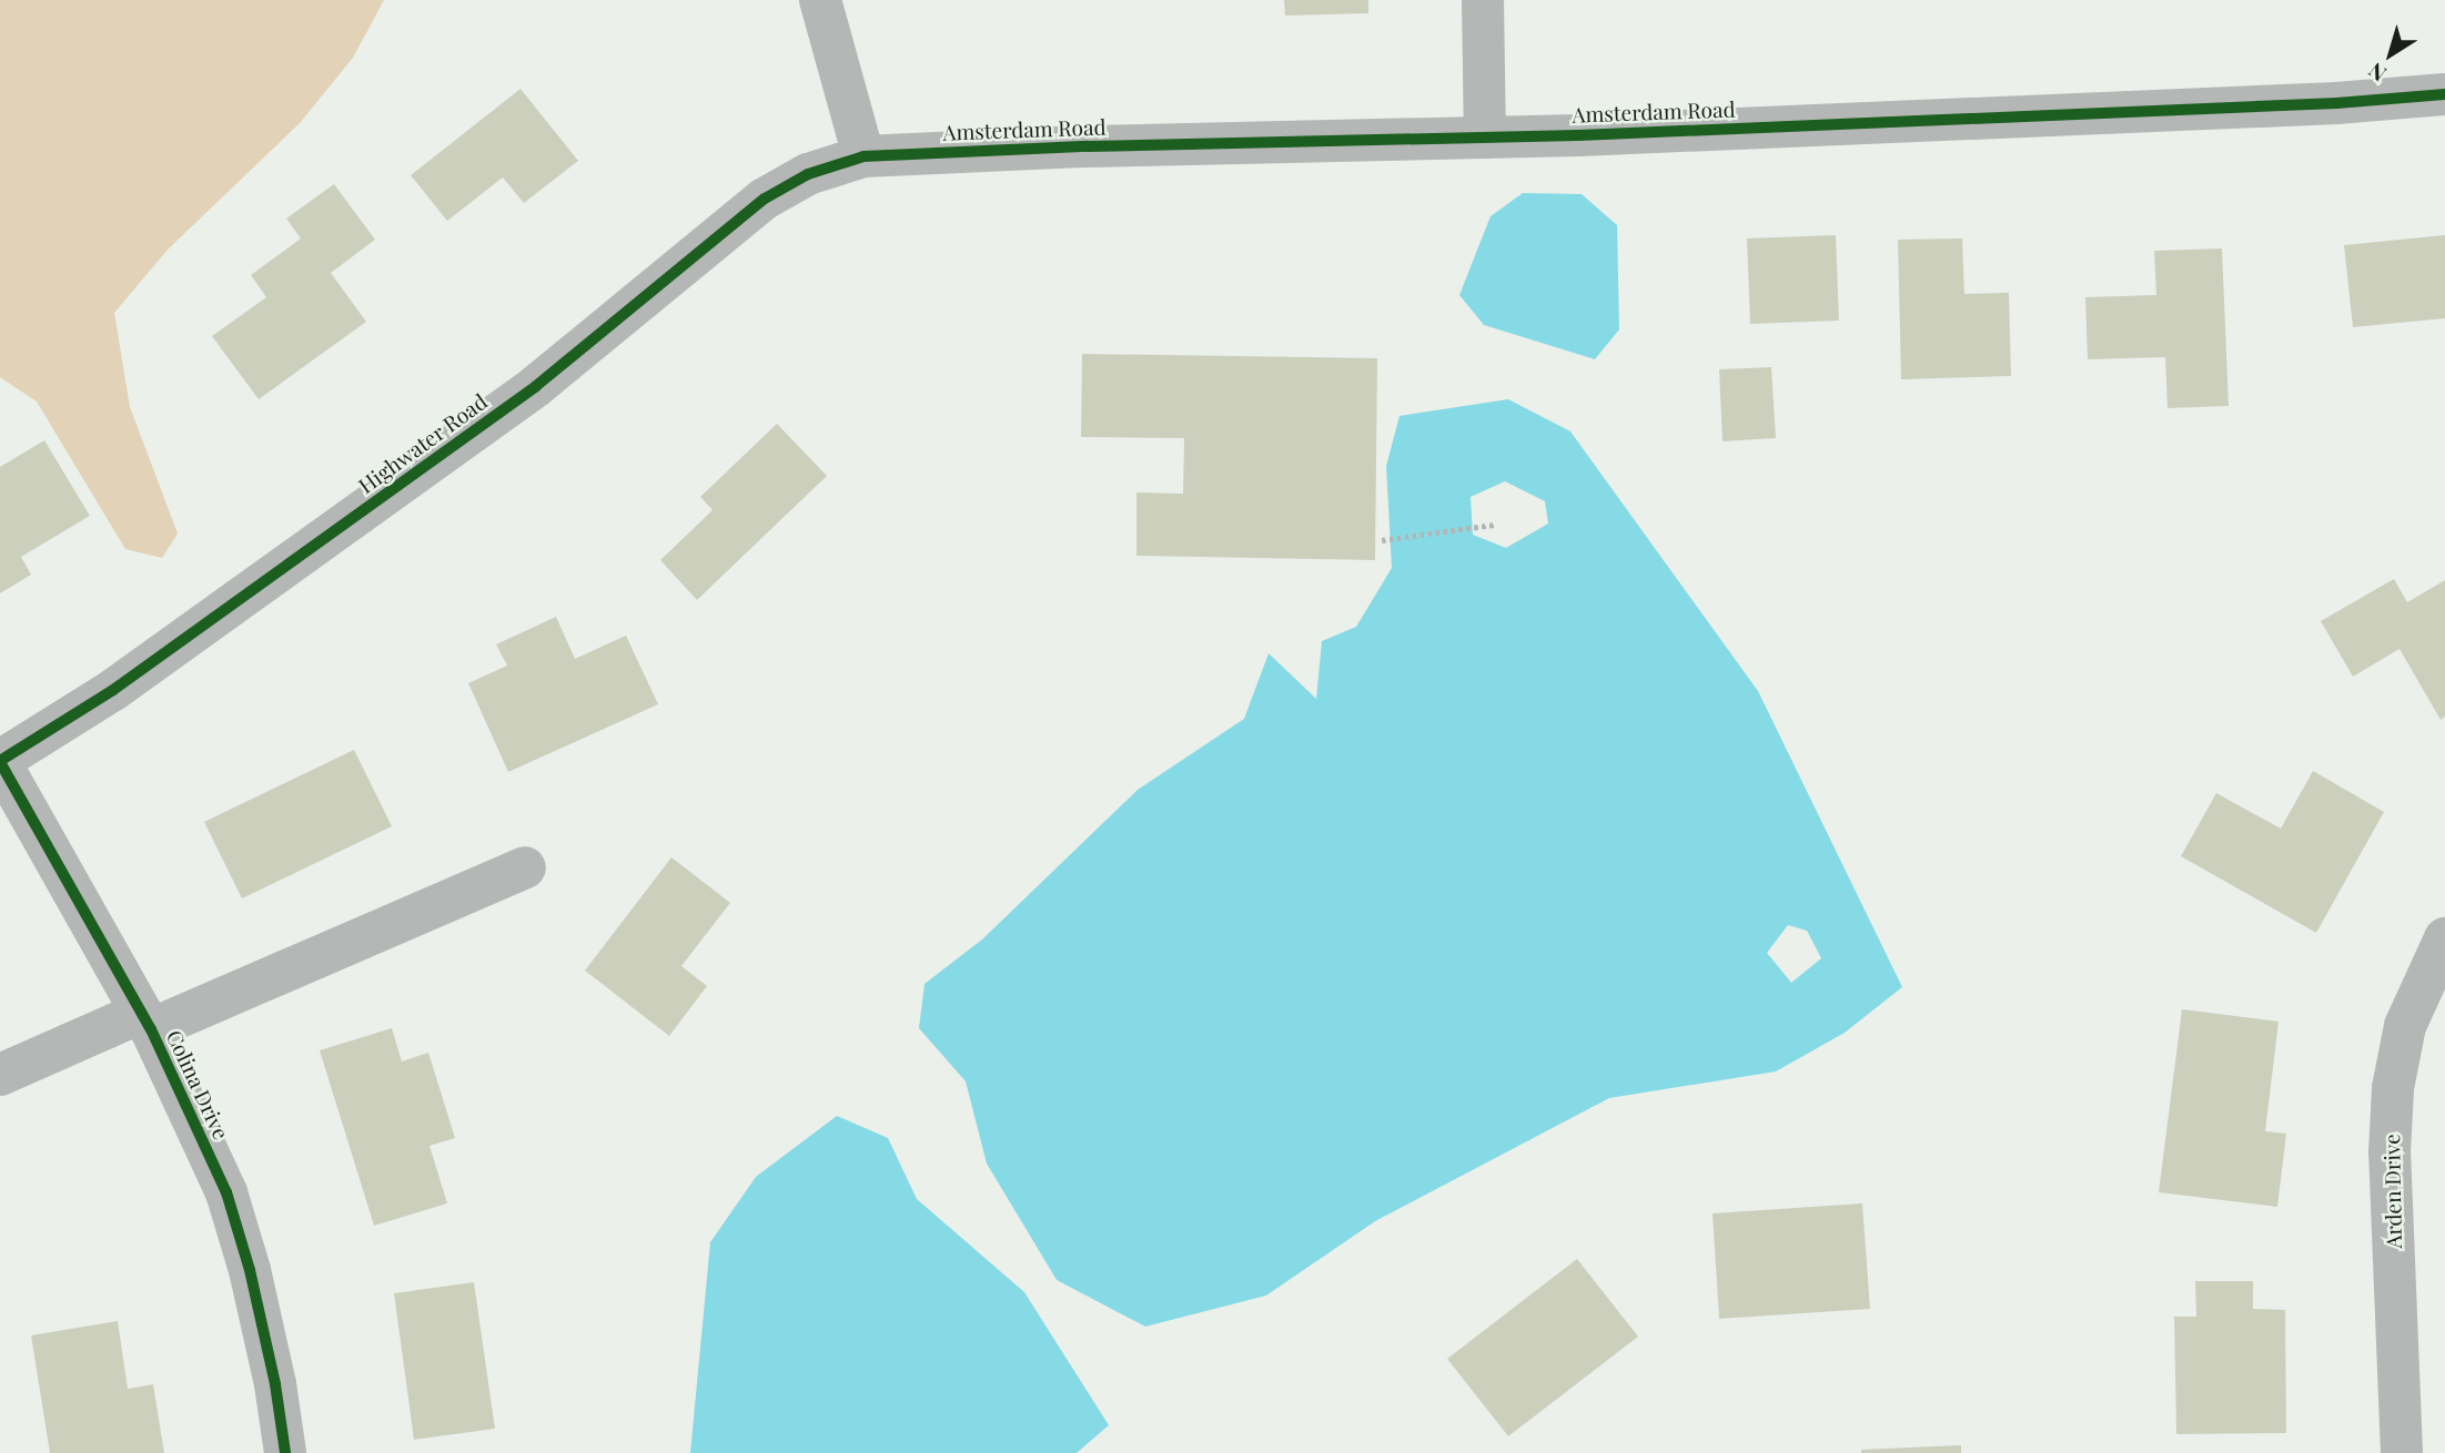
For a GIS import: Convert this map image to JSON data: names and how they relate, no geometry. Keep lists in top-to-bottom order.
{
  "streets": {
    "street": [
      "Amsterdam Road",
      "Highwater Road",
      "Colina Drive",
      "Arden Drive"
    ]
  },
  "crossings": [
    ["Amsterdam Road", "Highwater Road"],
    ["Highwater Road", "Colina Drive"]
  ],
  "north": "bottom left"
}
